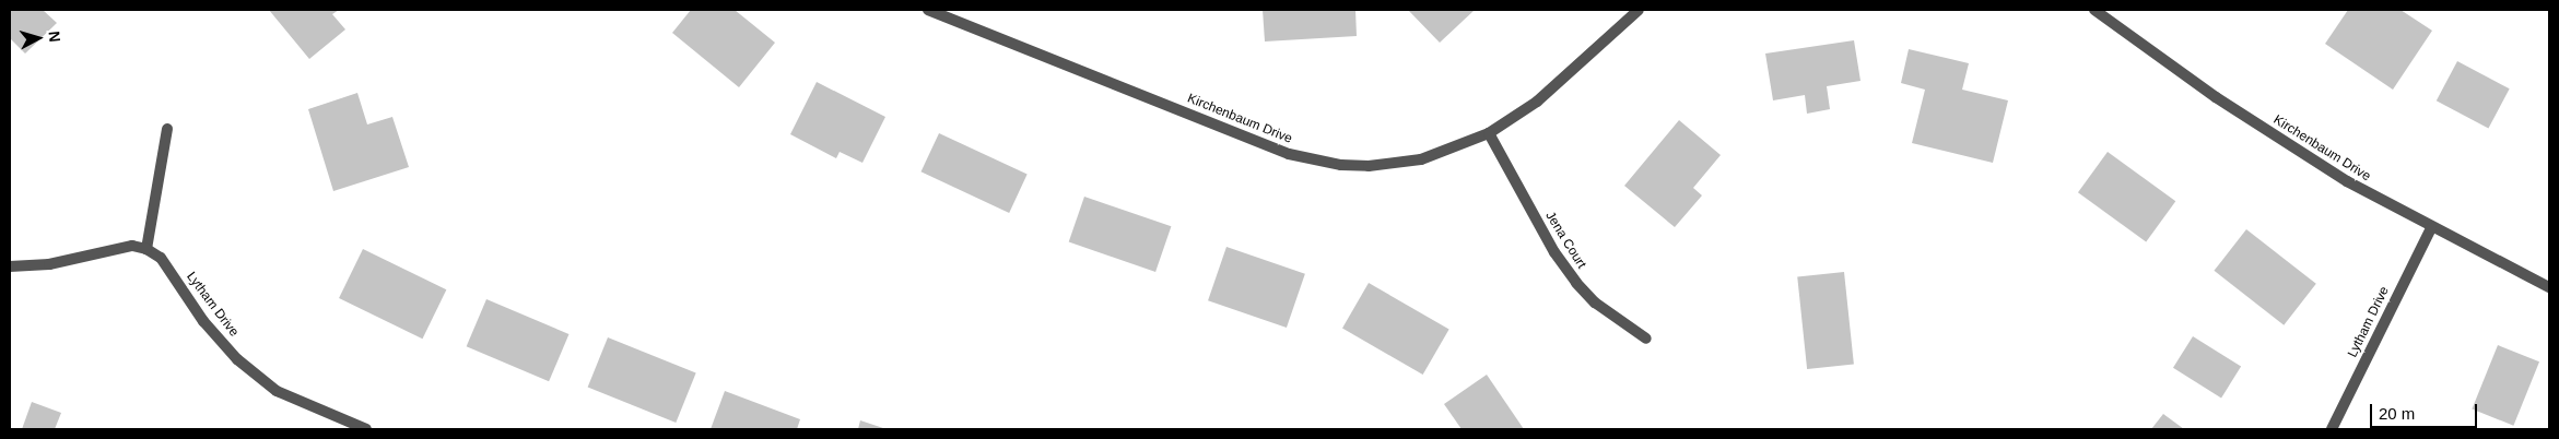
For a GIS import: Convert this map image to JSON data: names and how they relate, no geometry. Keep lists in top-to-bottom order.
{
  "streets": {
    "street": ["Kirchenbaum Drive", "Jena Court", "Lytham Drive"]
  },
  "crossings": [
    ["Kirchenbaum Drive", "Jena Court"],
    ["Kirchenbaum Drive", "Lytham Drive"]
  ],
  "scale_bar": "20 m",
  "north": "right"
}
